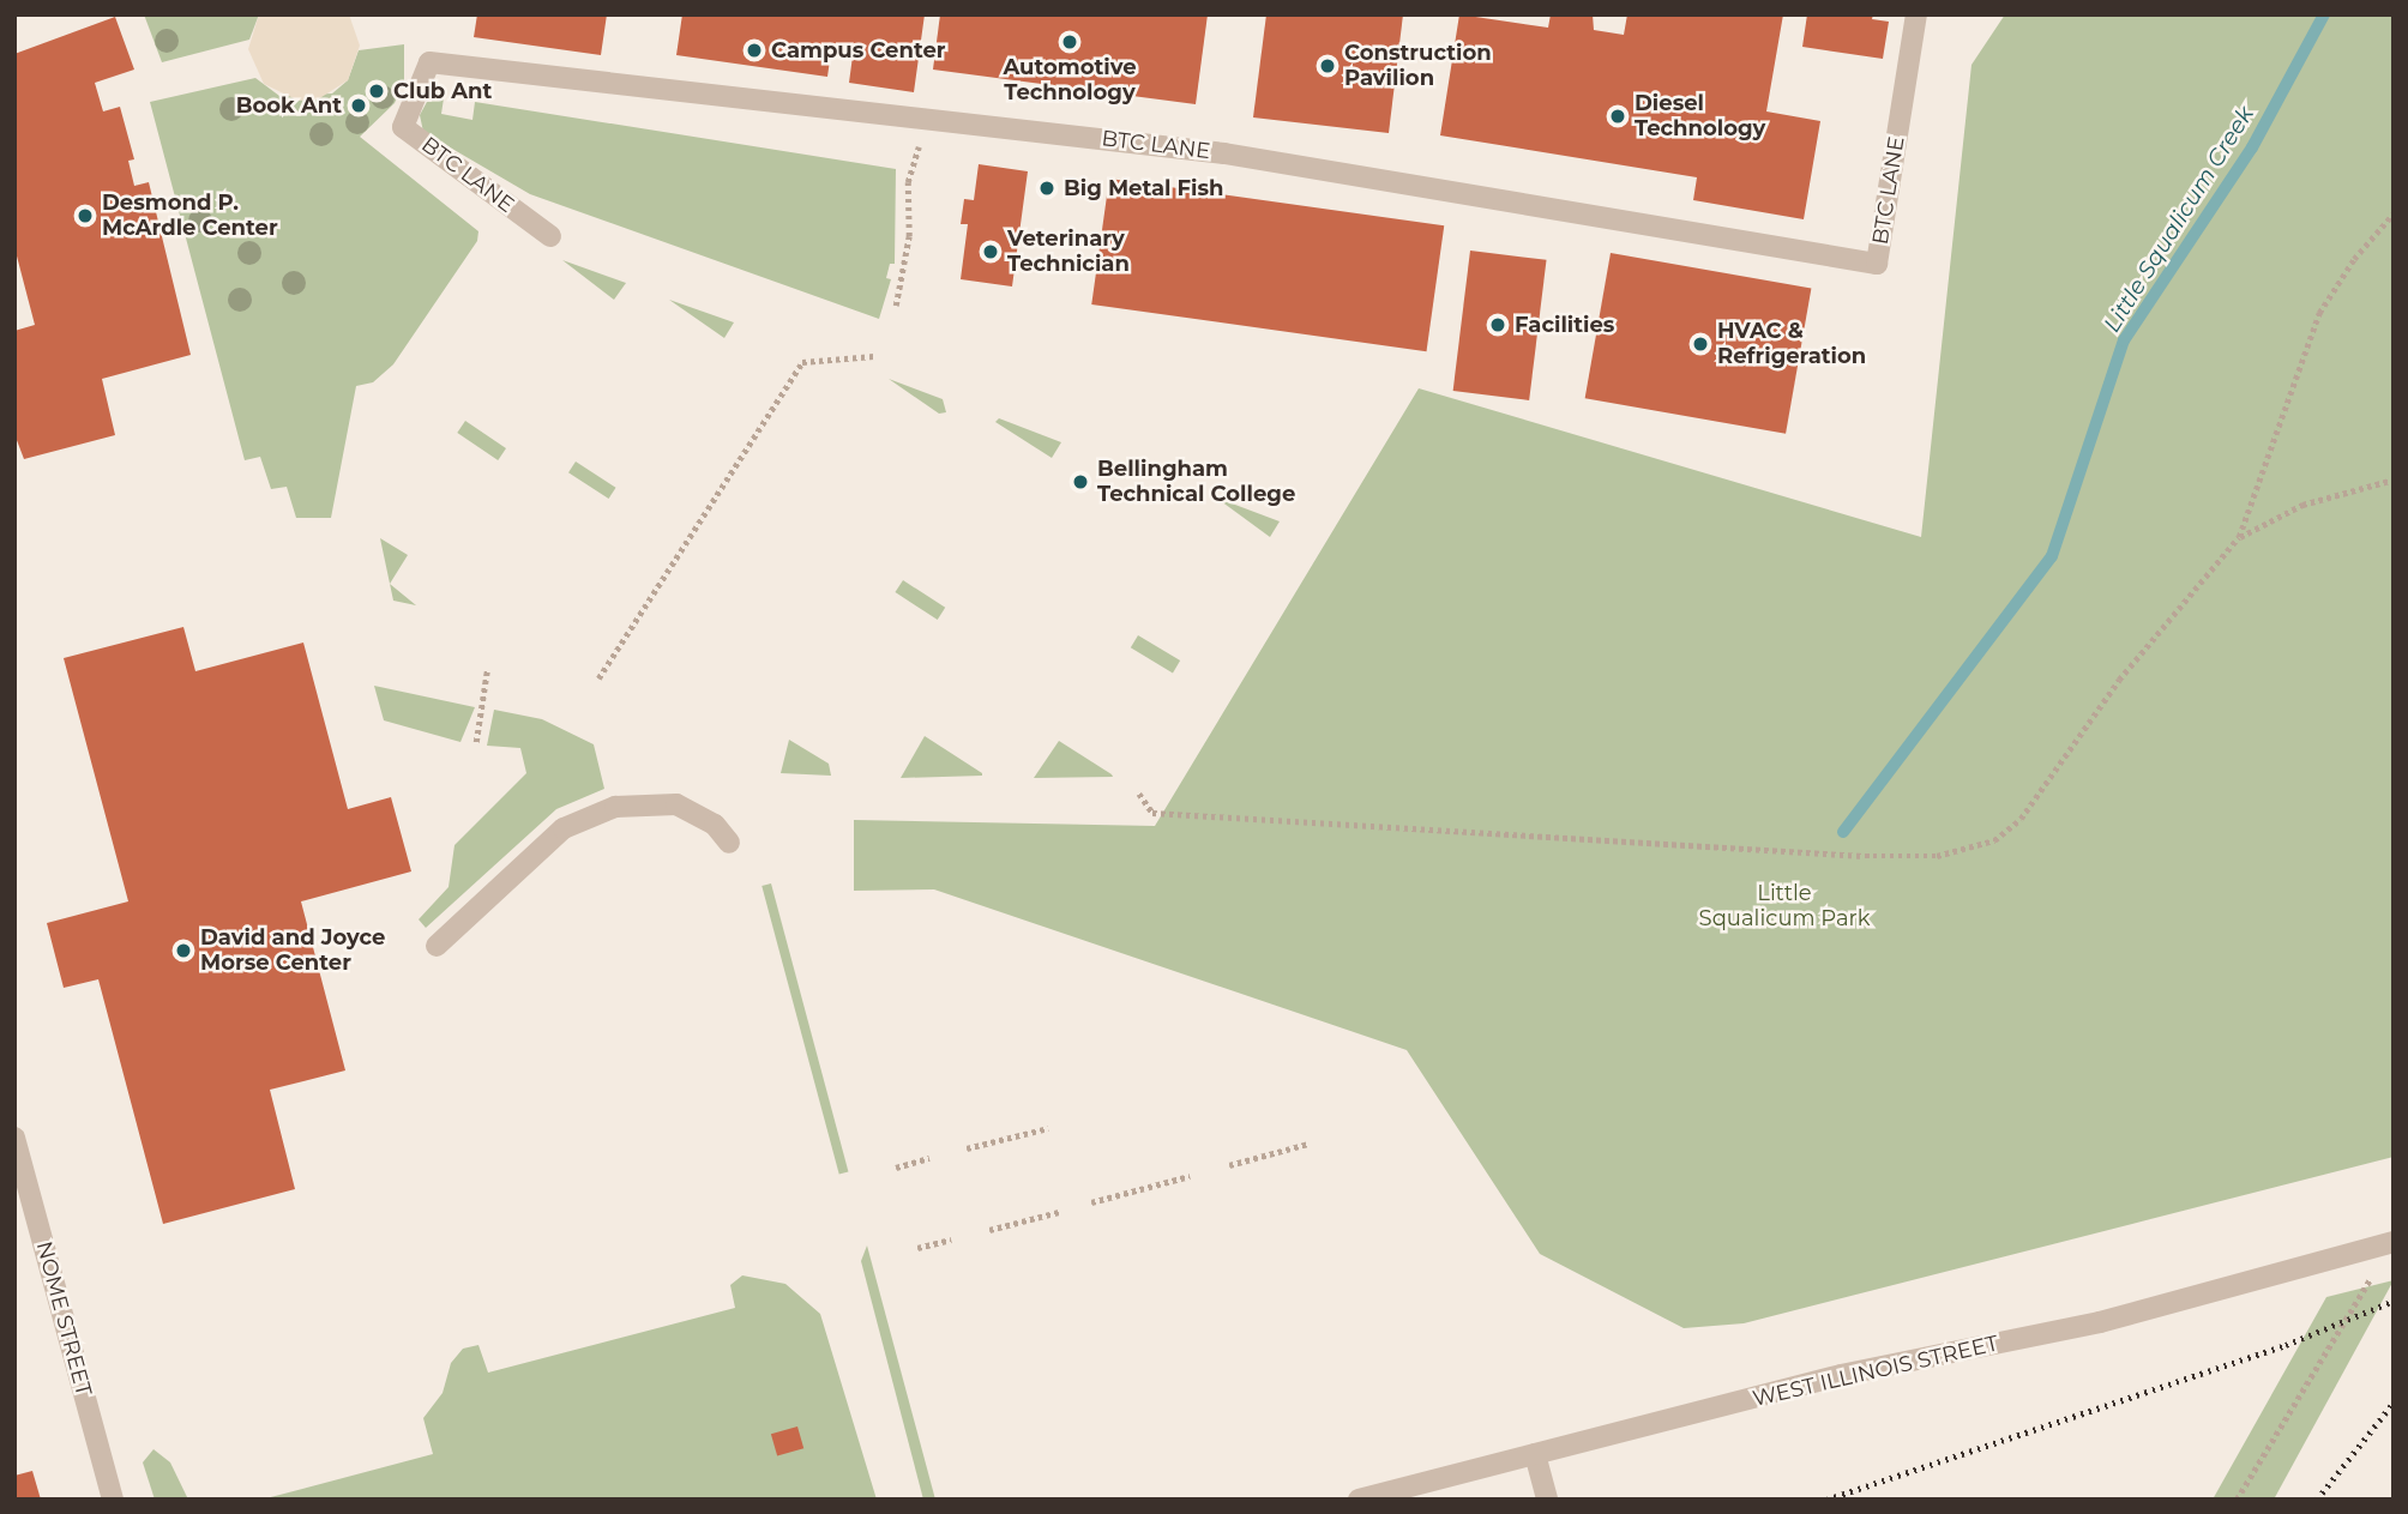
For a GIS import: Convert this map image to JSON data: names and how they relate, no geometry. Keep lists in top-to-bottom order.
{
  "streets": {
    "street": ["BTC LANE", "NOME STREET", "WEST ILLINOIS STREET"]
  },
  "water": ["Little Squalicum Creek"],
  "parks": ["Little Squalicum Park"],
  "places": [
    "Automotive Technology",
    "Campus Center",
    "Construction Pavilion",
    "Club Ant",
    "Book Ant",
    "Diesel Technology",
    "Big Metal Fish",
    "Desmond P. McArdle Center",
    "Veterinary Technician",
    "Facilities",
    "HVAC & Refrigeration",
    "Bellingham Technical College",
    "David and Joyce Morse Center"
  ]
}
